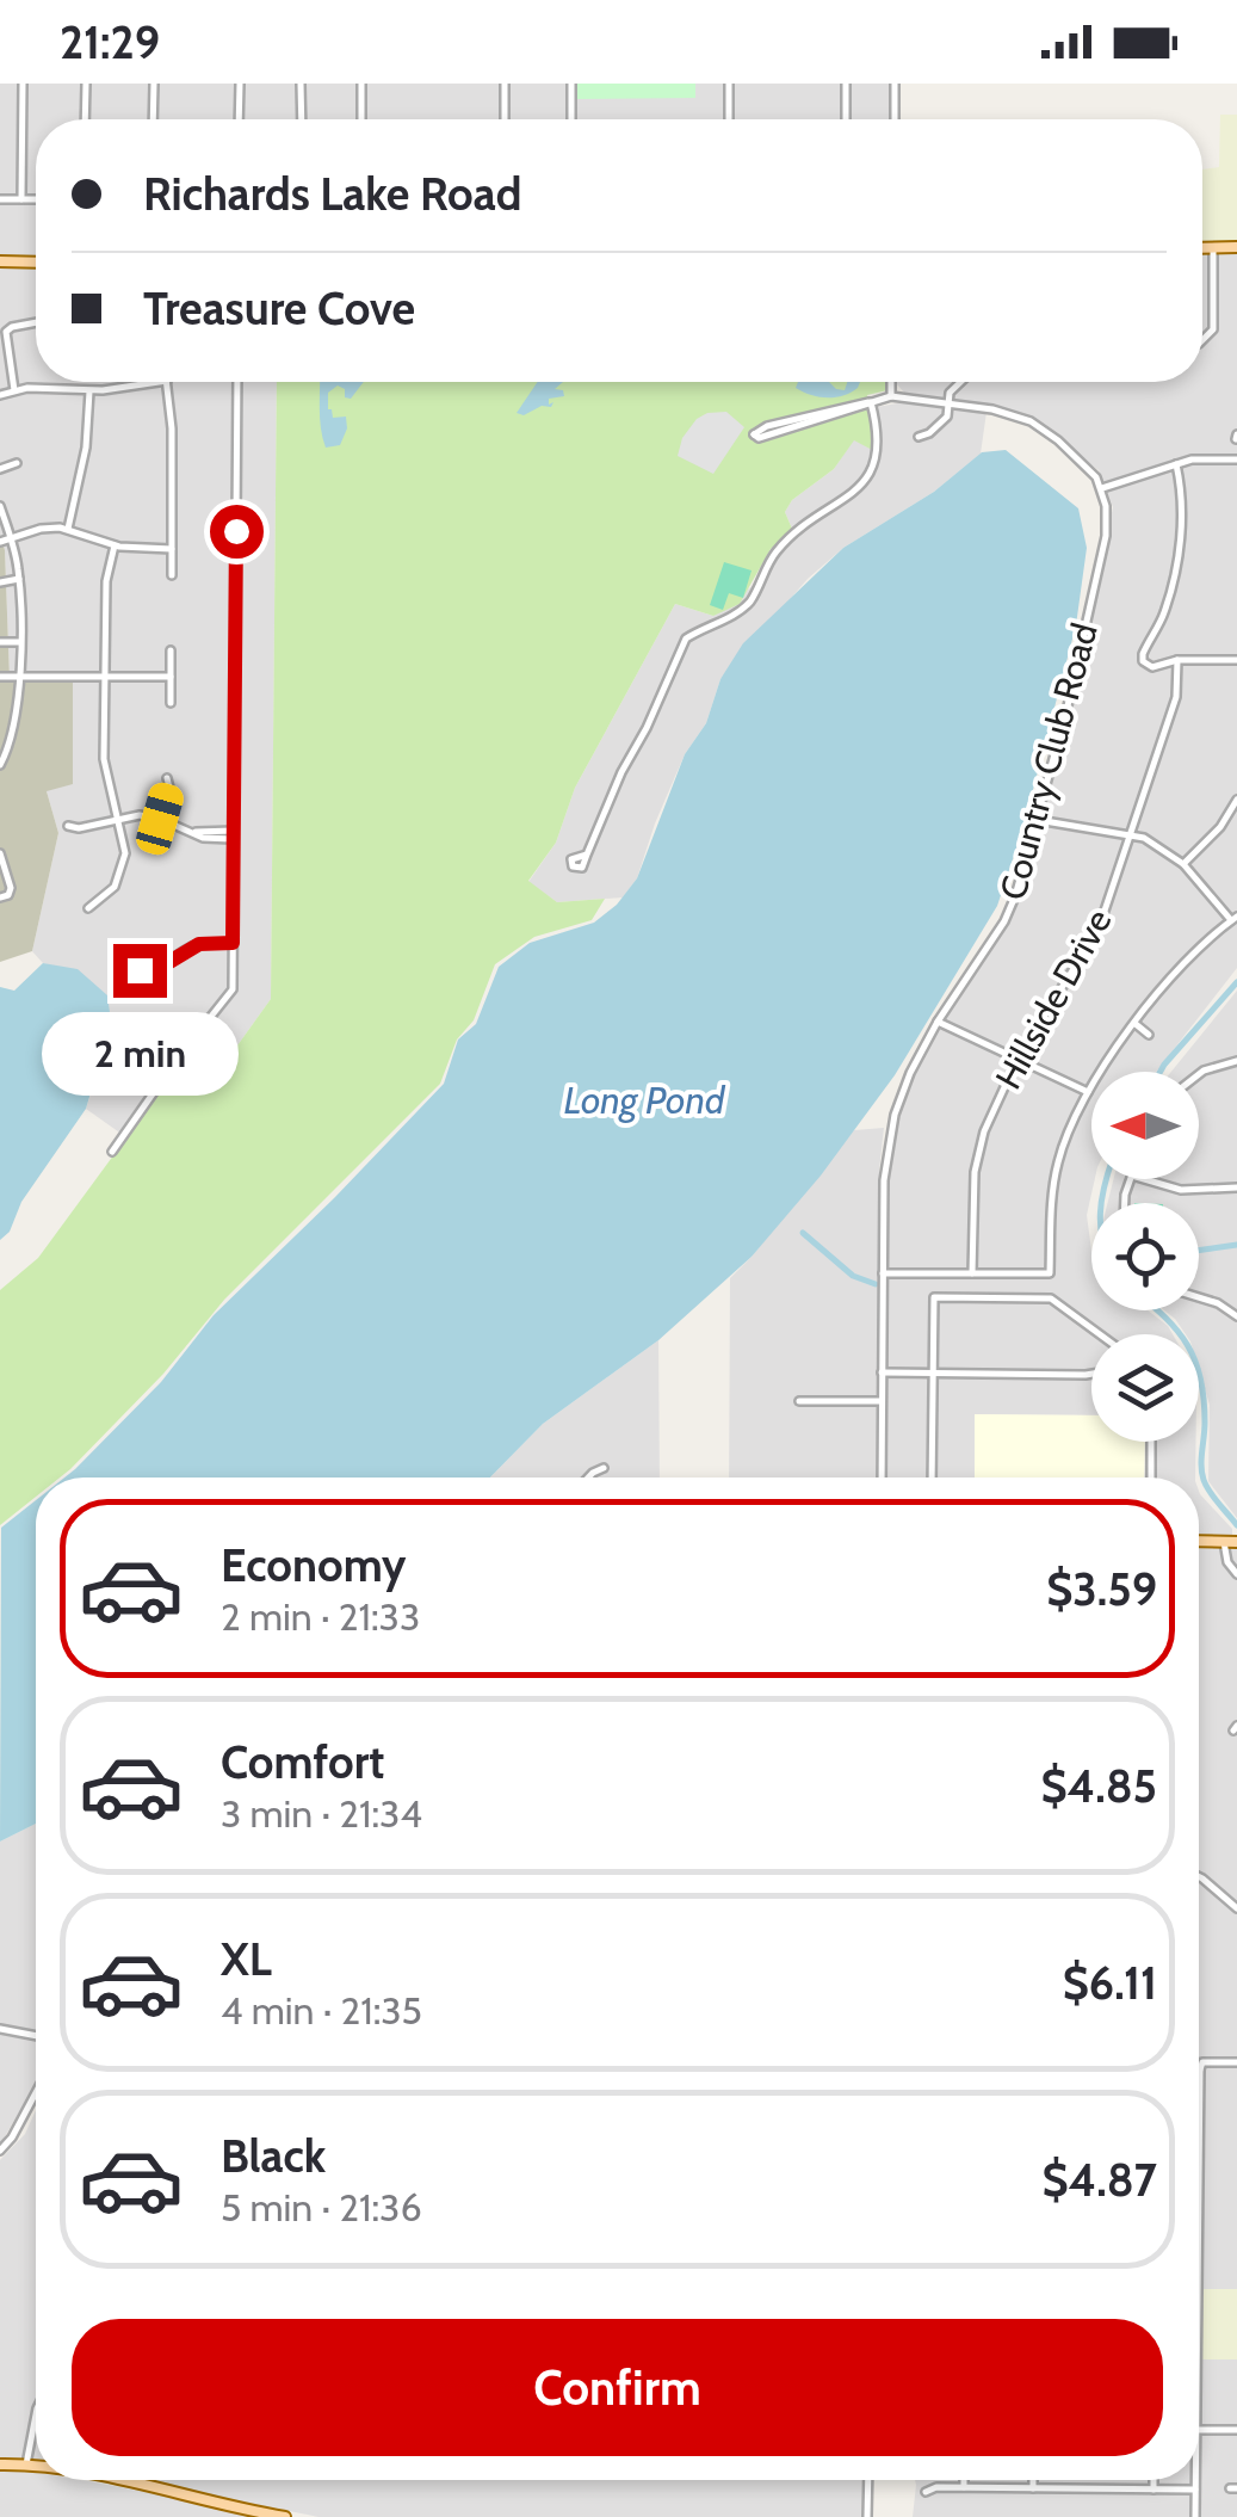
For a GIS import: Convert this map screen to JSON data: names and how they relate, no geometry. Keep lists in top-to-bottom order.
{
  "streets": {
    "street": ["Country Club Road", "Hillside Drive"]
  },
  "water": ["Long Pond"],
  "north": "left",
  "page": {
    "status": "21:29",
    "banner": ["Richards Lake Road", "Treasure Cove"],
    "bubble": "2 min",
    "list": [
      {
        "name": "Economy",
        "note": "2 min · 21:33",
        "value": "$3.59"
      },
      {
        "name": "Comfort",
        "note": "3 min · 21:34",
        "value": "$4.85"
      },
      {
        "name": "XL",
        "note": "4 min · 21:35",
        "value": "$6.11"
      },
      {
        "name": "Black",
        "note": "5 min · 21:36",
        "value": "$4.87"
      }
    ],
    "buttons": "Confirm"
  }
}
